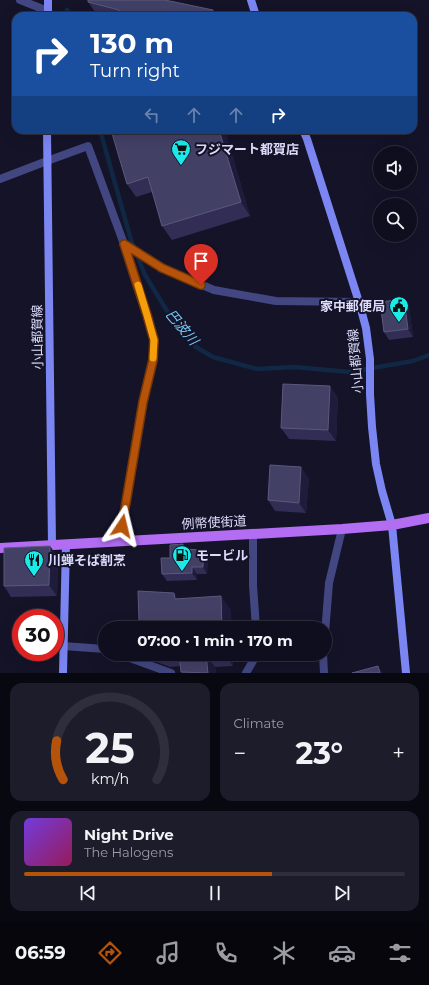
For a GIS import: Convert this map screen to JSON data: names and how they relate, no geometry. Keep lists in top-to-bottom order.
{
  "streets": {
    "main road": ["小山都賀線", "例幣使街道"]
  },
  "crossings": [
    ["小山都賀線", "例幣使街道"]
  ],
  "water": ["巴波川"],
  "places": {
    "supermarket": ["フジマート都賀店"],
    "public building": ["家中郵便局"],
    "fuel station": ["モービル"],
    "restaurant": ["川蝉そば割烹"]
  },
  "page": {
    "turn": ["130 m", "Turn right"],
    "limit": "30",
    "trip": "07:00 · 1 min · 170 m",
    "tile": "Climate",
    "heat": ["−", "23°", "+"],
    "song": ["Night Drive", "The Halogens"],
    "tabs": "06:59",
    "gauge": ["25", "km/h"]
  }
}
